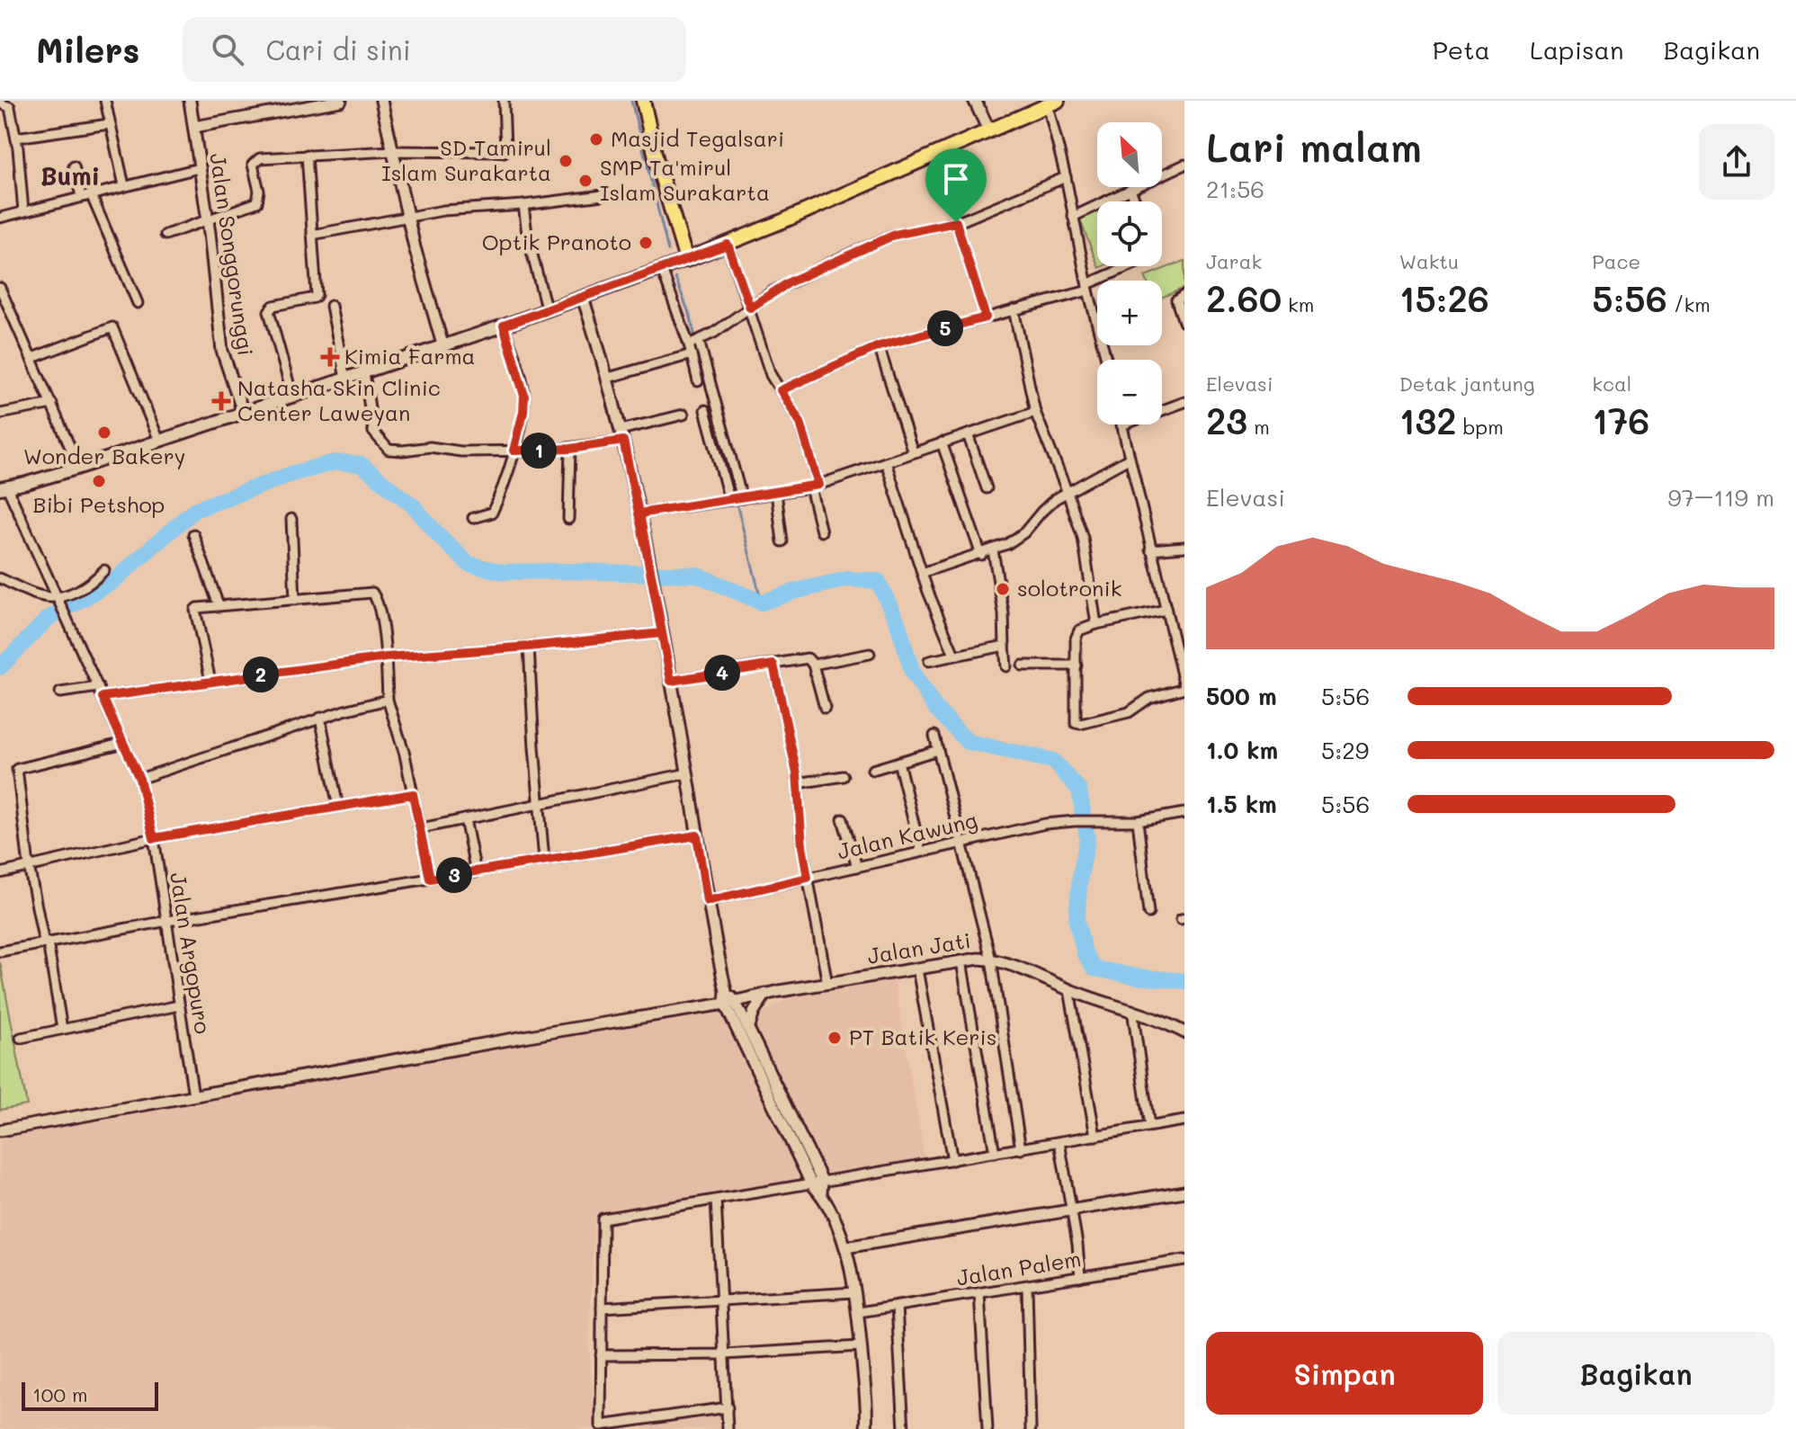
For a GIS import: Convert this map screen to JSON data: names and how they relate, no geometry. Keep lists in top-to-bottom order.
{
  "streets": {
    "street": [
      "Jalan Songgorunggi",
      "Jalan Kawung",
      "Jalan Jati",
      "Jalan Argopuro",
      "Jalan Palem"
    ]
  },
  "crossings": [
    ["Jalan Jati", "Jalan Argopuro"]
  ],
  "districts": ["Bumi"],
  "places": {
    "other": [
      "Masjid Tegalsari",
      "SD Tamirul Islam Surakarta",
      "SMP Ta'mirul Islam Surakarta",
      "Optik Pranoto",
      "Wonder Bakery",
      "Bibi Petshop",
      "solotronik",
      "PT Batik Keris"
    ],
    "health": ["Kimia Farma", "Natasha Skin Clinic Center Laweyan"]
  },
  "scale_bar": "100 m",
  "north": "top left",
  "page": {
    "header": "Milers",
    "search": "Cari di sini",
    "nav": ["Peta", "Lapisan", "Bagikan"],
    "heading": ["Lari malam", "21:56"],
    "map_buttons": ["+", "−"],
    "stats": [
      ["Jarak", "2.60 km"],
      ["Waktu", "15:26"],
      ["Pace", "5:56 /km"],
      ["Elevasi", "23 m"],
      ["Detak jantung", "132 bpm"],
      ["kcal", "176"]
    ],
    "pins": [
      "5",
      "1",
      "4",
      "2",
      "3"
    ],
    "chart": ["Elevasi", "97–119 m"],
    "list": [
      {
        "name": "500 m",
        "note": "5:56"
      },
      {
        "name": "1.0 km",
        "note": "5:29"
      },
      {
        "name": "1.5 km",
        "note": "5:56"
      }
    ],
    "buttons": ["Simpan", "Bagikan"],
    "scale": "100 m"
  }
}
